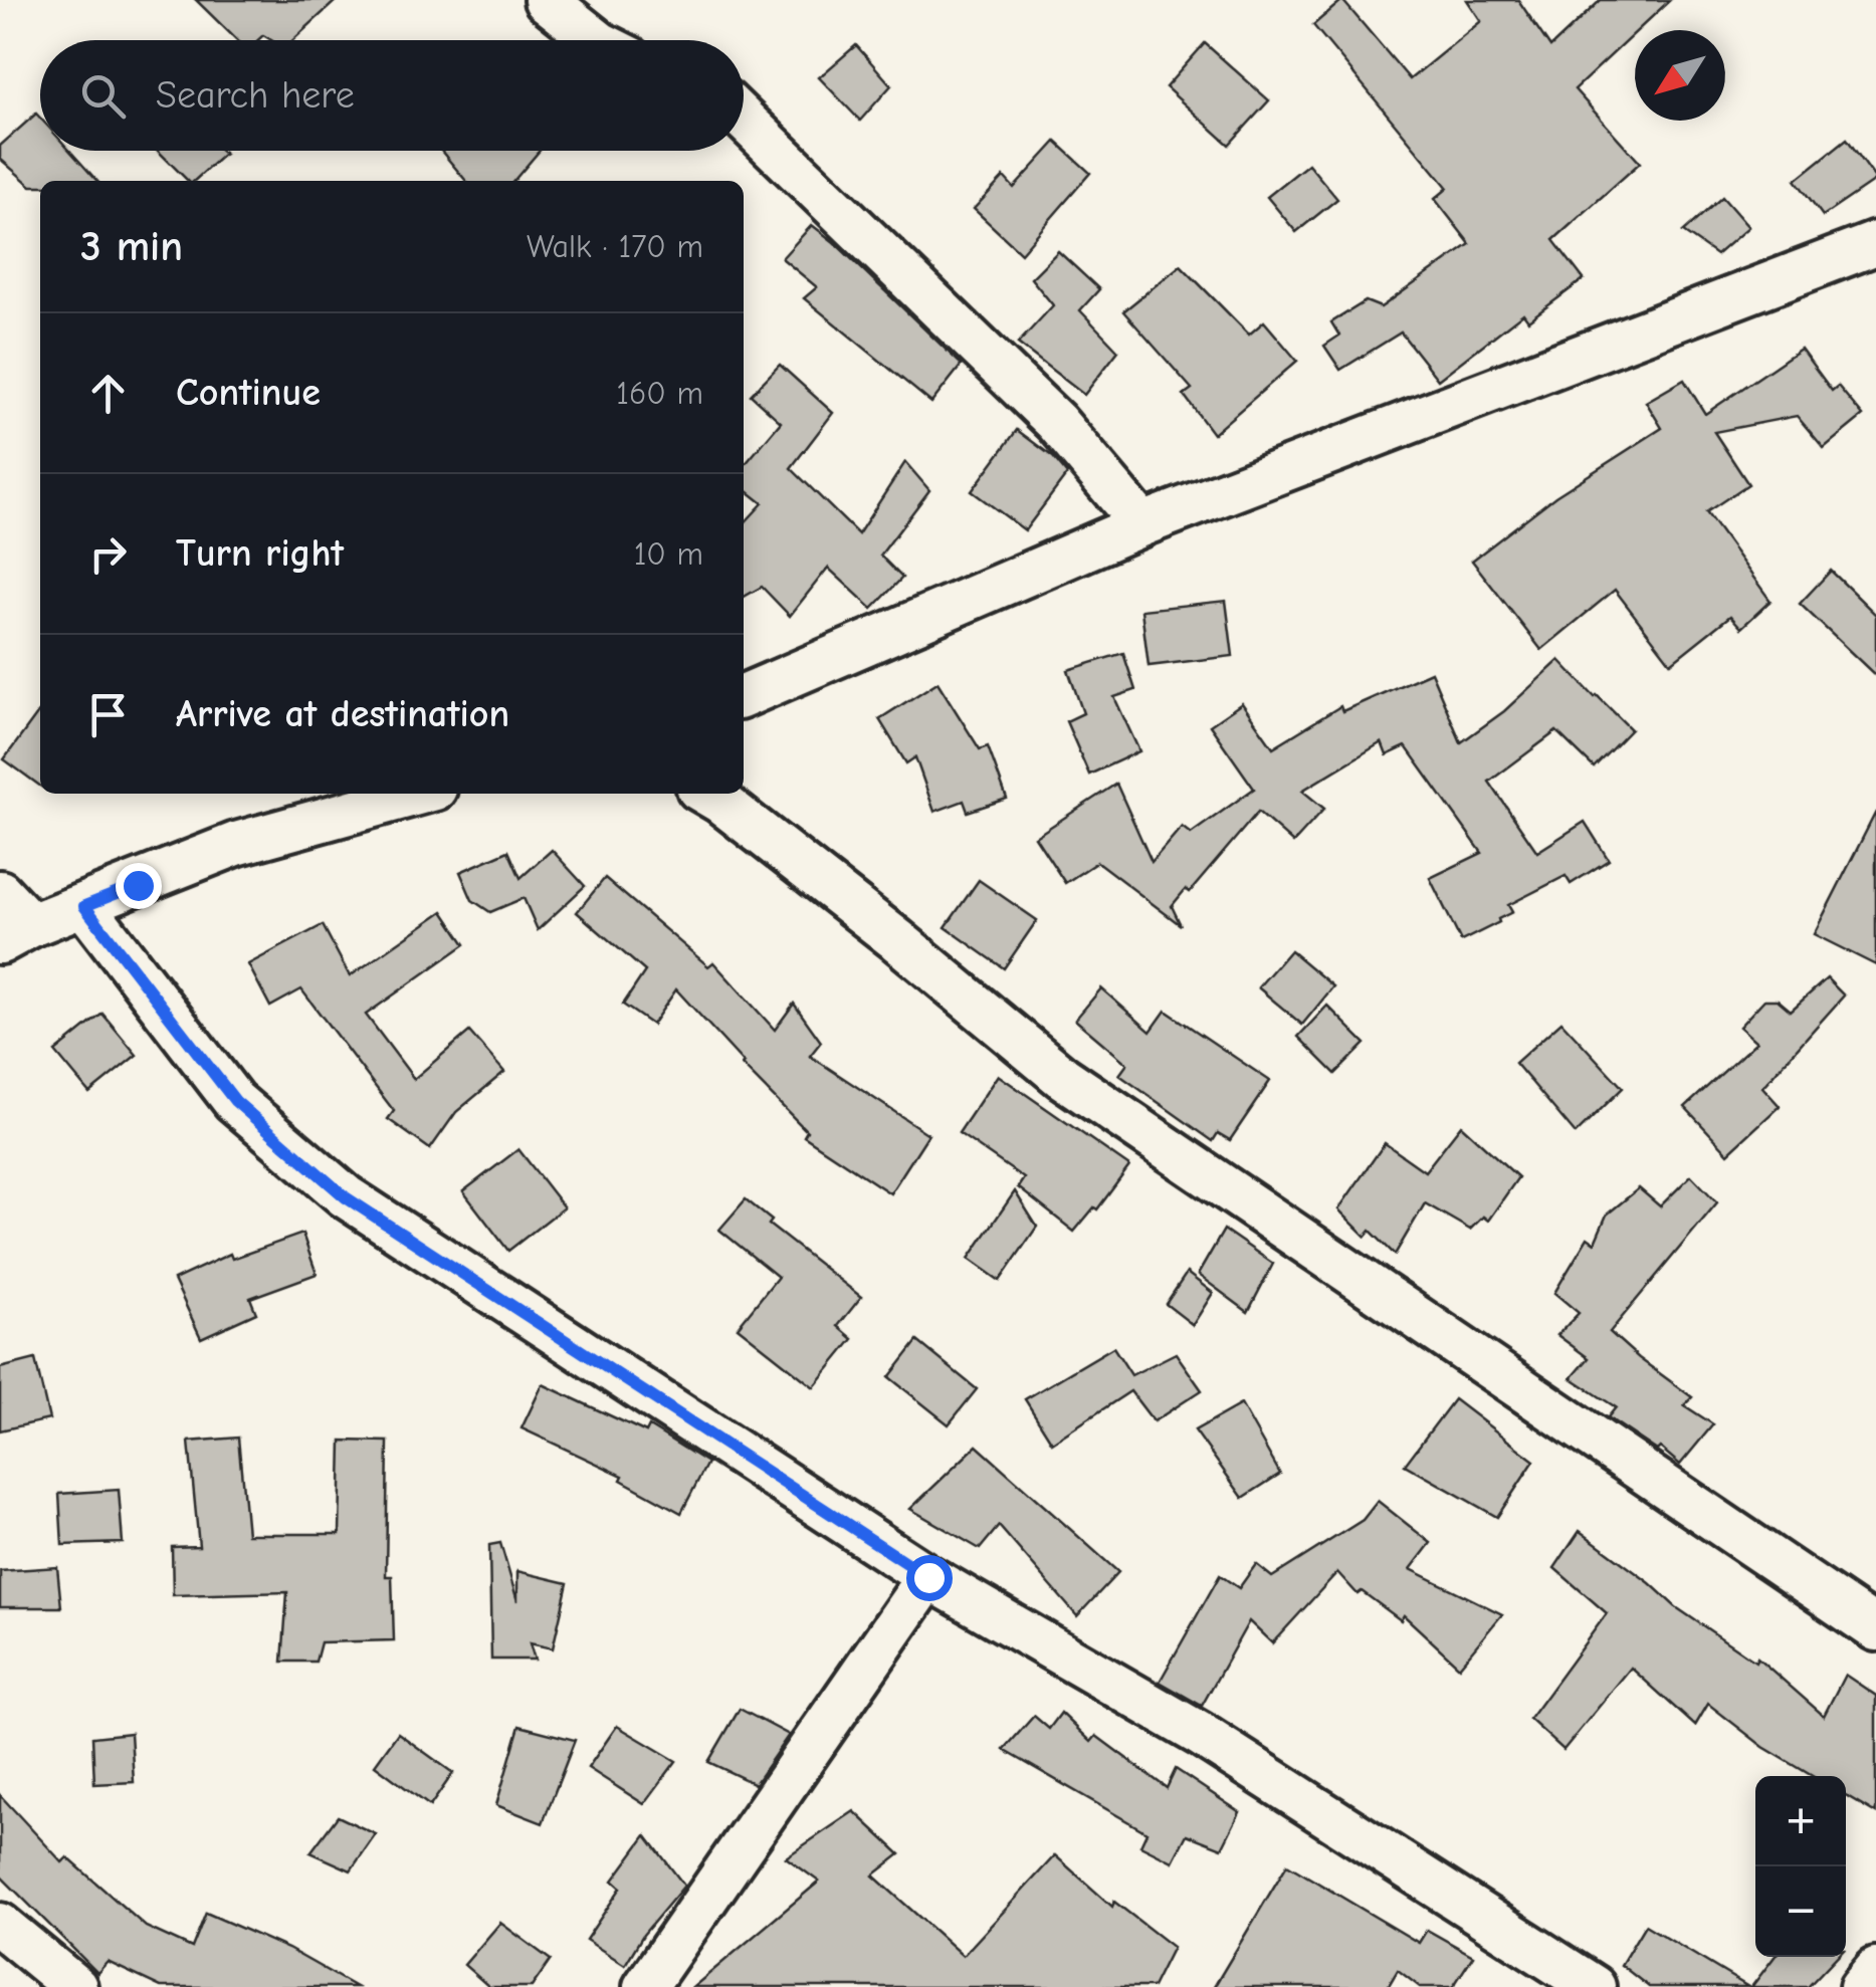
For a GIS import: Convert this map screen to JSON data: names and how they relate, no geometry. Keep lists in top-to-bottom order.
{
  "north": "bottom left",
  "page": {
    "search": "Search here",
    "heading": ["3 min", "Walk · 170 m"],
    "list": [
      ["Continue", "160 m"],
      ["Turn right", "10 m"],
      "Arrive at destination"
    ],
    "map_buttons": ["+", "−"]
  }
}
